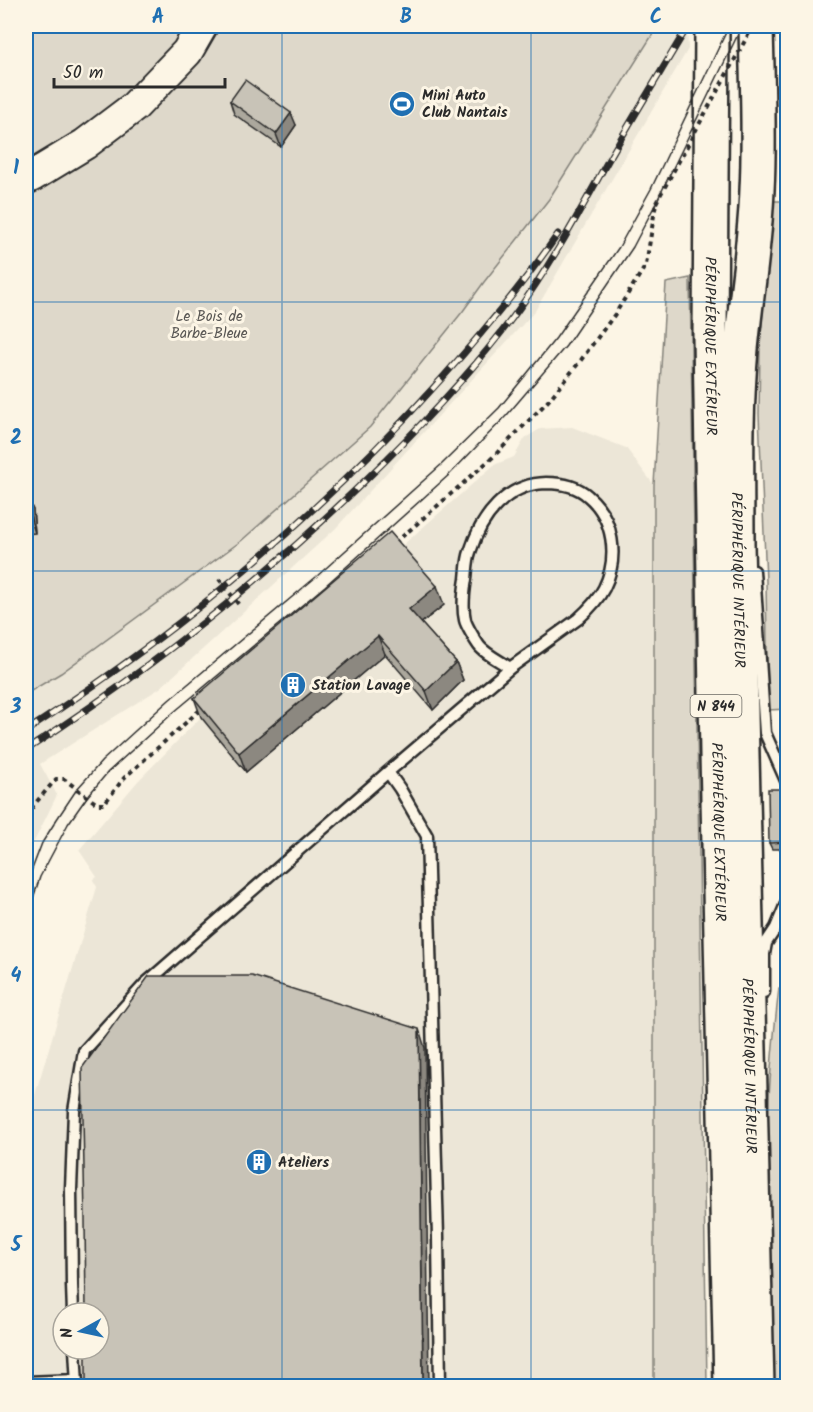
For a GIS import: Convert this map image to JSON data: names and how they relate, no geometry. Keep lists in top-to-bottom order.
{
  "streets": {
    "highway": ["PÉRIPHÉRIQUE EXTÉRIEUR", "PÉRIPHÉRIQUE INTÉRIEUR", "N 844"]
  },
  "parks": ["Le Bois de Barbe-Bleue"],
  "places": {
    "sports": ["Mini Auto Club Nantais"],
    "building": ["Station Lavage", "Ateliers"]
  },
  "scale_bar": "50 m",
  "north": "left",
  "grid": {
    "columns": ["A", "B", "C"],
    "rows": [
      "1",
      "2",
      "3",
      "4",
      "5"
    ]
  }
}
